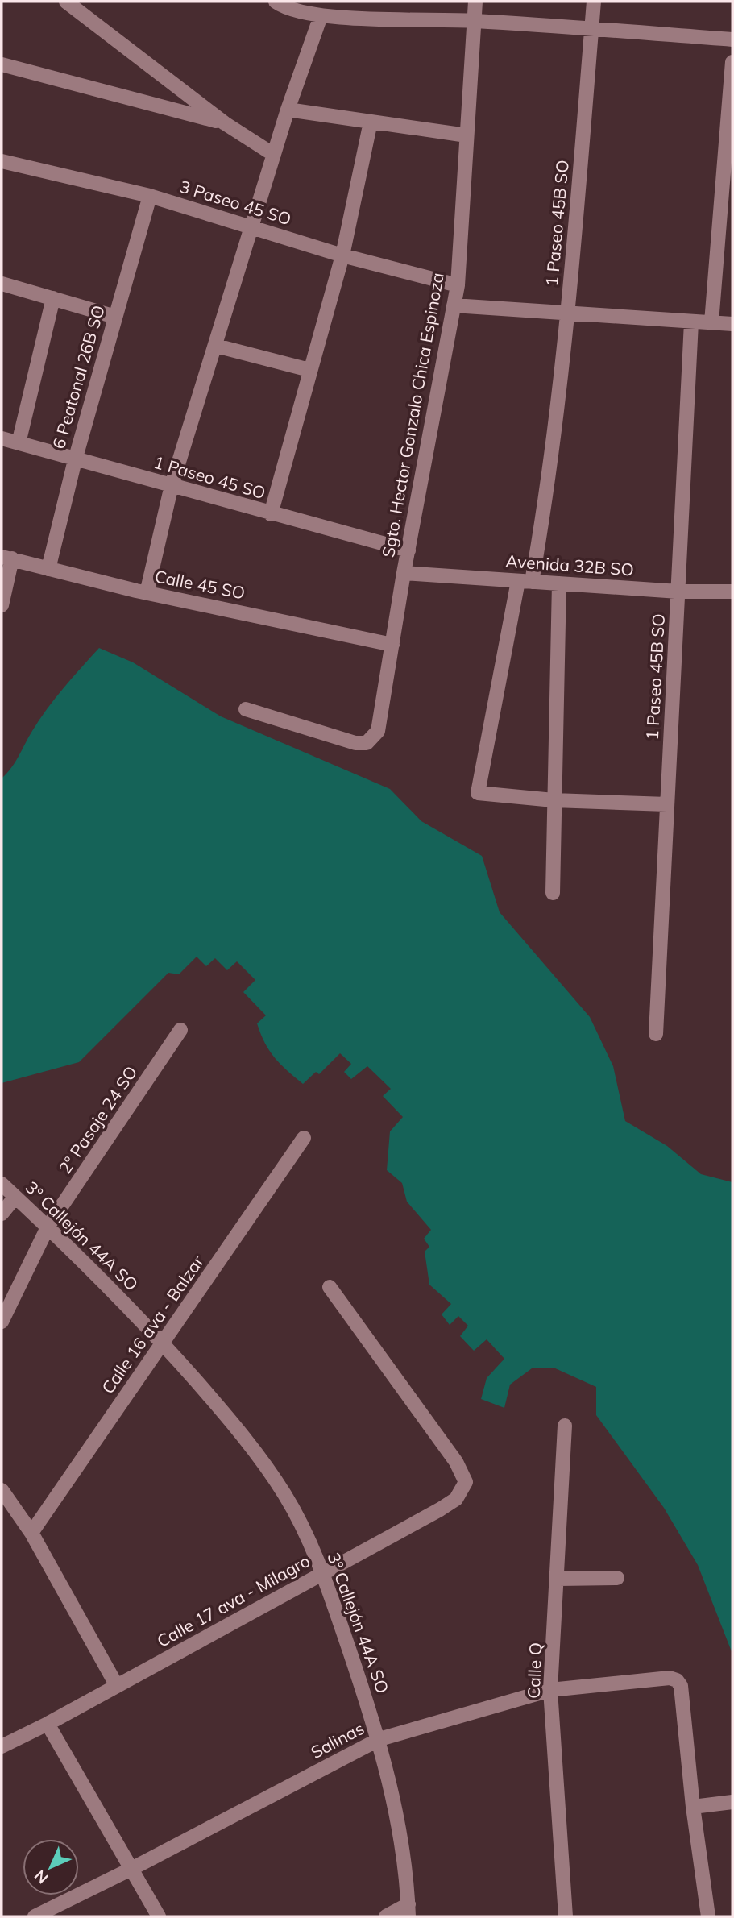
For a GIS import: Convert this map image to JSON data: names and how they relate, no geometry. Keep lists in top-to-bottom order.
{
  "streets": {
    "street": [
      "3 Paseo 45 SO",
      "1 Paseo 45B SO",
      "6 Peatonal 26B SO",
      "Sgto. Hector Gonzalo Chica Espinoza",
      "1 Paseo 45 SO",
      "Avenida 32B SO",
      "Calle 45 SO",
      "2º Pasaje 24 SO",
      "3° Callejón 44A SO",
      "Calle 16 ava - Balzar",
      "Calle 17 ava - Milagro",
      "Calle Q",
      "Salinas"
    ]
  },
  "crossings": [
    ["3 Paseo 45 SO", "6 Peatonal 26B SO"],
    ["3 Paseo 45 SO", "Sgto. Hector Gonzalo Chica Espinoza"],
    ["1 Paseo 45B SO", "Avenida 32B SO"],
    ["6 Peatonal 26B SO", "1 Paseo 45 SO"],
    ["6 Peatonal 26B SO", "Calle 45 SO"],
    ["Sgto. Hector Gonzalo Chica Espinoza", "1 Paseo 45 SO"],
    ["Sgto. Hector Gonzalo Chica Espinoza", "Avenida 32B SO"],
    ["Sgto. Hector Gonzalo Chica Espinoza", "Calle 45 SO"],
    ["2º Pasaje 24 SO", "3° Callejón 44A SO"],
    ["3° Callejón 44A SO", "Calle 16 ava - Balzar"],
    ["3° Callejón 44A SO", "Calle 17 ava - Milagro"],
    ["3° Callejón 44A SO", "Salinas"],
    ["Calle Q", "Salinas"]
  ],
  "north": "bottom left"
}
